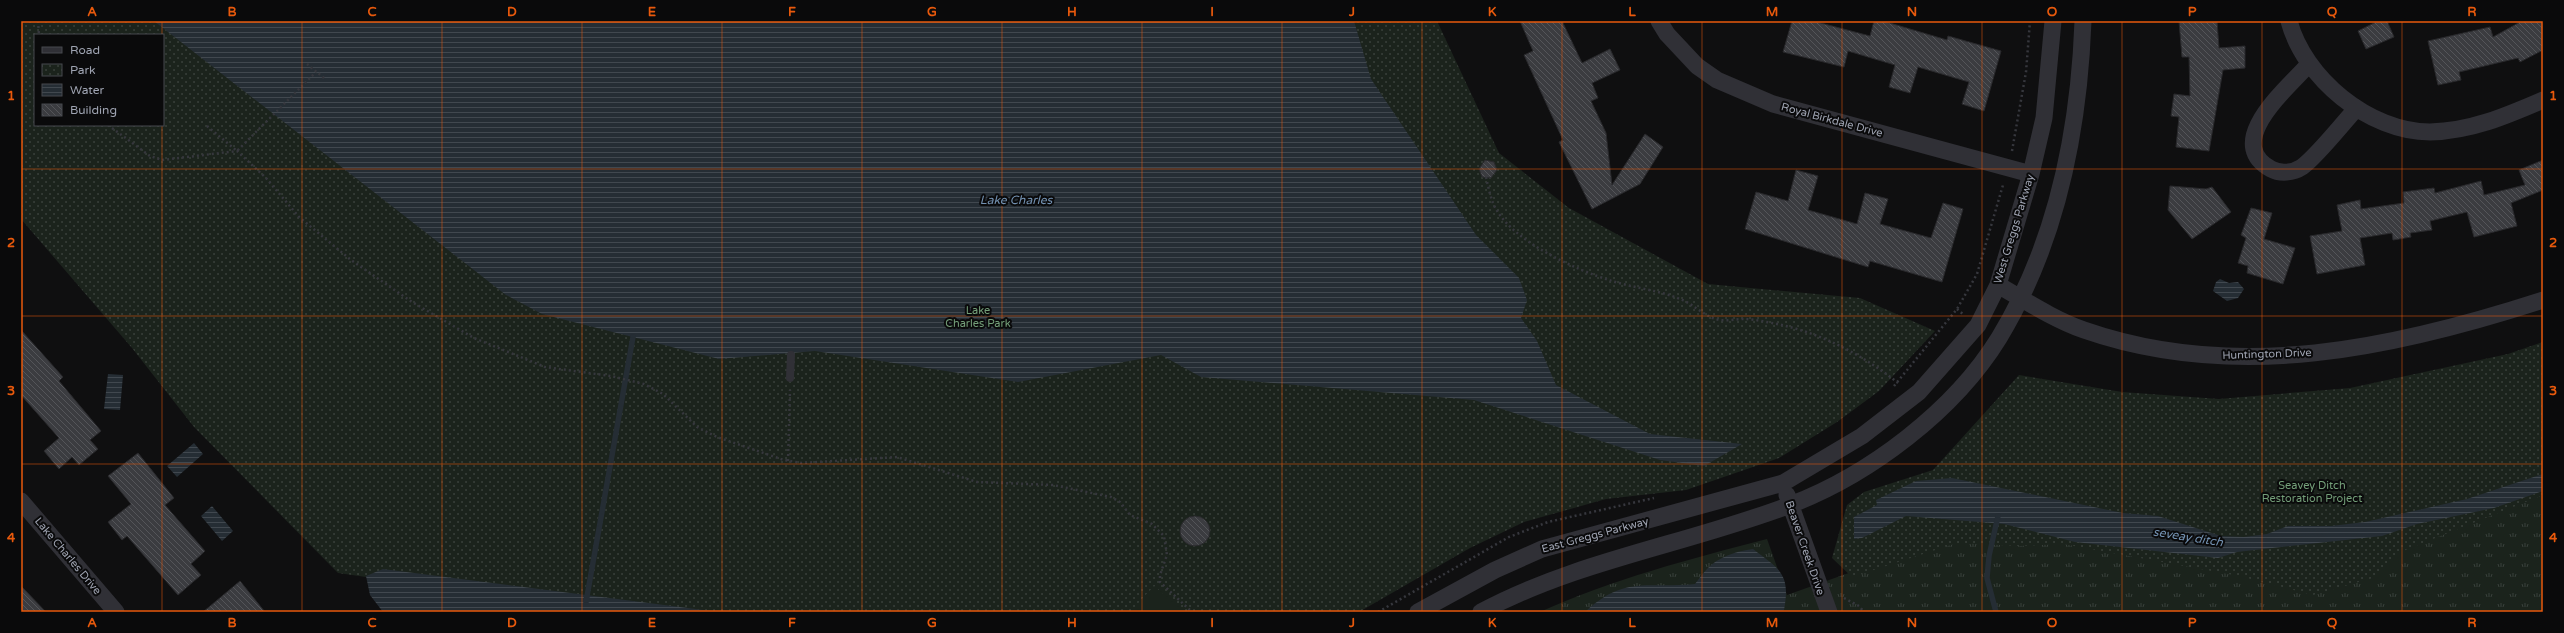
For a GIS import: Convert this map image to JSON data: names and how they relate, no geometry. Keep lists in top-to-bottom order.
{
  "streets": {
    "street": [
      "Royal Birkdale Drive",
      "West Greggs Parkway",
      "Huntington Drive",
      "East Greggs Parkway",
      "Beaver Creek Drive",
      "Lake Charles Drive"
    ]
  },
  "crossings": [
    ["Royal Birkdale Drive", "West Greggs Parkway"],
    ["West Greggs Parkway", "Huntington Drive"],
    ["West Greggs Parkway", "East Greggs Parkway"],
    ["West Greggs Parkway", "Beaver Creek Drive"],
    ["East Greggs Parkway", "Beaver Creek Drive"]
  ],
  "water": ["Lake Charles", "seveay ditch"],
  "parks": ["Lake Charles Park", "Seavey Ditch Restoration Project"],
  "legend": [
    "Road",
    "Park",
    "Water",
    "Building"
  ],
  "grid": {
    "columns": [
      "A",
      "B",
      "C",
      "D",
      "E",
      "F",
      "G",
      "H",
      "I",
      "J",
      "K",
      "L",
      "M",
      "N",
      "O",
      "P",
      "Q",
      "R"
    ],
    "rows": [
      "1",
      "2",
      "3",
      "4"
    ]
  }
}
